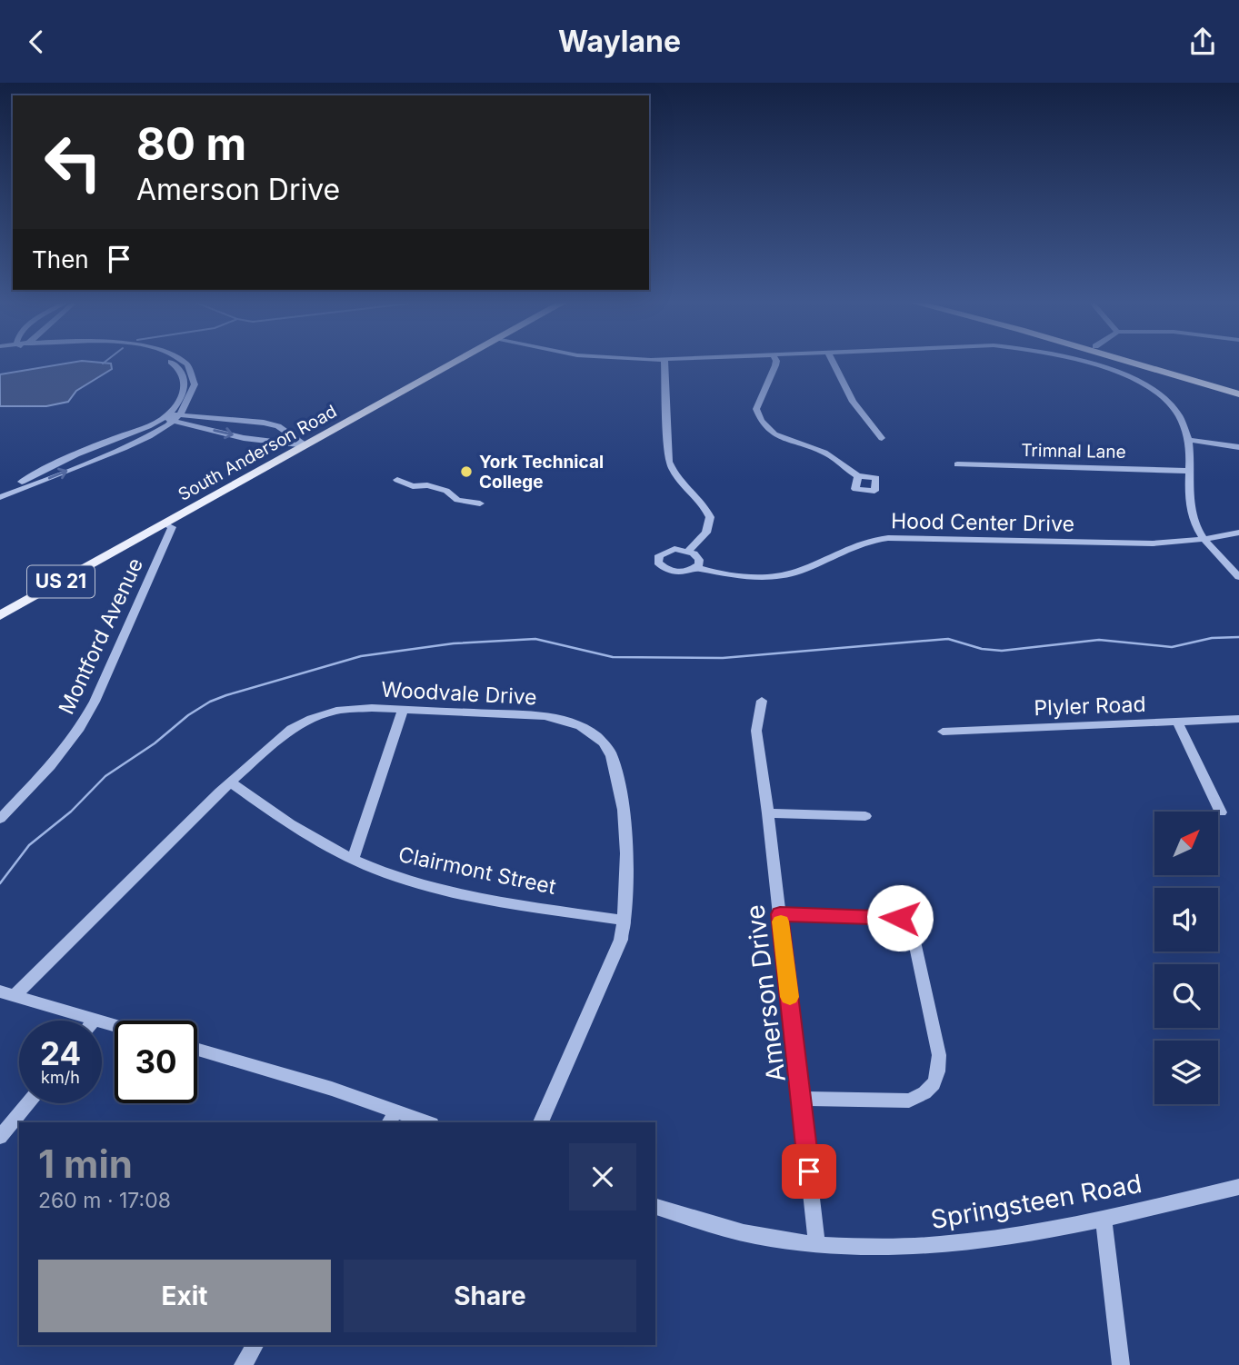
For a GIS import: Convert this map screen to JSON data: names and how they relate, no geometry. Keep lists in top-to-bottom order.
{
  "streets": {
    "main road": ["South Anderson Road", "US 21"],
    "street": [
      "Trimnal Lane",
      "Hood Center Drive",
      "Montford Avenue",
      "Woodvale Drive",
      "Plyler Road",
      "Clairmont Street",
      "Amerson Drive",
      "Springsteen Road"
    ]
  },
  "crossings": [
    ["South Anderson Road", "Montford Avenue"],
    ["Woodvale Drive", "Clairmont Street"],
    ["Amerson Drive", "Springsteen Road"]
  ],
  "places": ["York Technical College"],
  "north": "top right",
  "page": {
    "header": "Waylane",
    "turn": ["80 m", "Amerson Drive"],
    "then": "Then",
    "speed": "24 km/h",
    "limit": "30",
    "heading": ["1 min", "260 m · 17:08"],
    "buttons": ["Exit", "Share"]
  }
}
